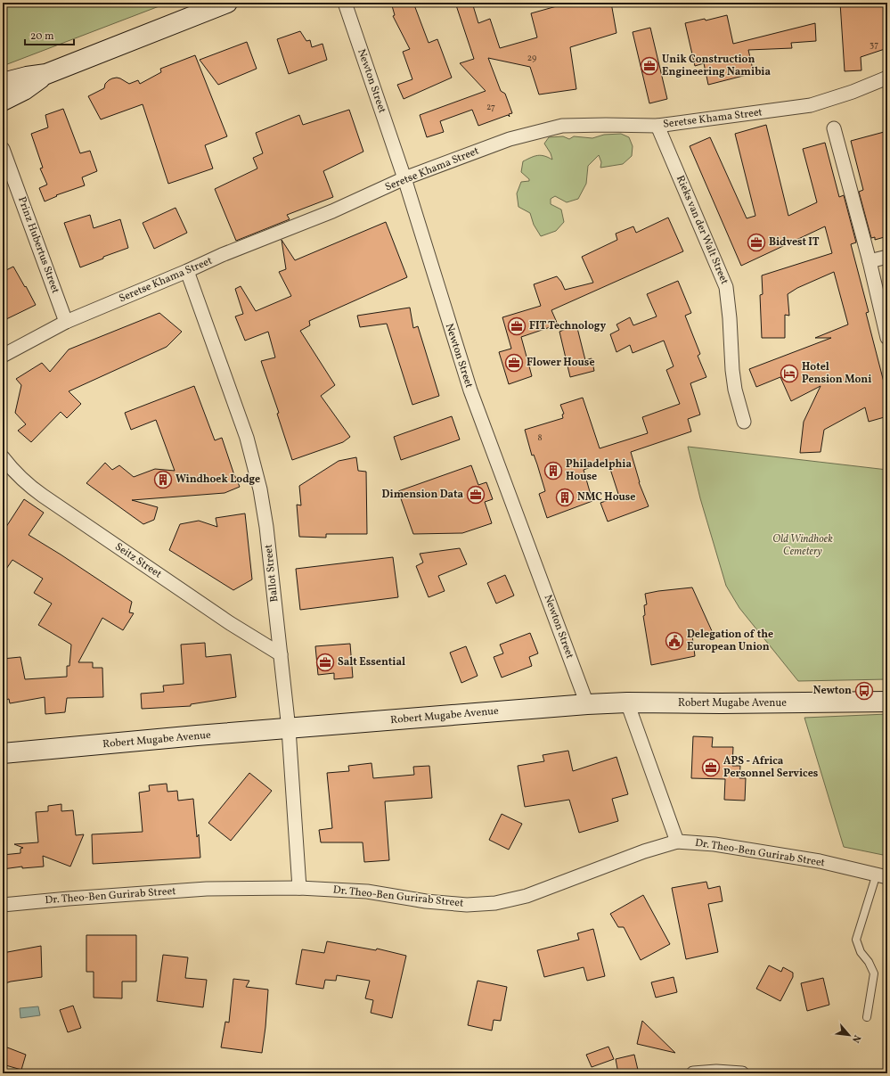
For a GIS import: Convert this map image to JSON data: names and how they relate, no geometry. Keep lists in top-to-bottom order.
{
  "streets": {
    "main road": ["Robert Mugabe Avenue"],
    "street": [
      "Newton Street",
      "Seretse Khama Street",
      "Rieks van der Walt Street",
      "Prinz Hubertus Street",
      "Seitz Street",
      "Ballot Street",
      "Dr. Theo-Ben Gurirab Street"
    ]
  },
  "crossings": [
    ["Newton Street", "Seretse Khama Street"],
    ["Newton Street", "Robert Mugabe Avenue"],
    ["Seretse Khama Street", "Rieks van der Walt Street"],
    ["Seretse Khama Street", "Prinz Hubertus Street"],
    ["Seretse Khama Street", "Ballot Street"],
    ["Seitz Street", "Ballot Street"],
    ["Ballot Street", "Robert Mugabe Avenue"],
    ["Ballot Street", "Dr. Theo-Ben Gurirab Street"]
  ],
  "parks": ["Old Windhoek Cemetery"],
  "places": {
    "office": [
      "Unik Construction Engineering Namibia",
      "Bidvest IT",
      "FIT Technology",
      "Flower House",
      "Dimension Data",
      "Salt Essential",
      "APS - Africa Personnel Services"
    ],
    "hotel": ["Hotel Pension Moni"],
    "building": ["Philadelphia House", "Windhoek Lodge", "NMC House"],
    "public building": ["Delegation of the European Union"],
    "bus stop": ["Newton"]
  },
  "house_numbers": [
    "37",
    "29",
    "27",
    "8"
  ],
  "scale_bar": "20 m",
  "north": "bottom right"
}
